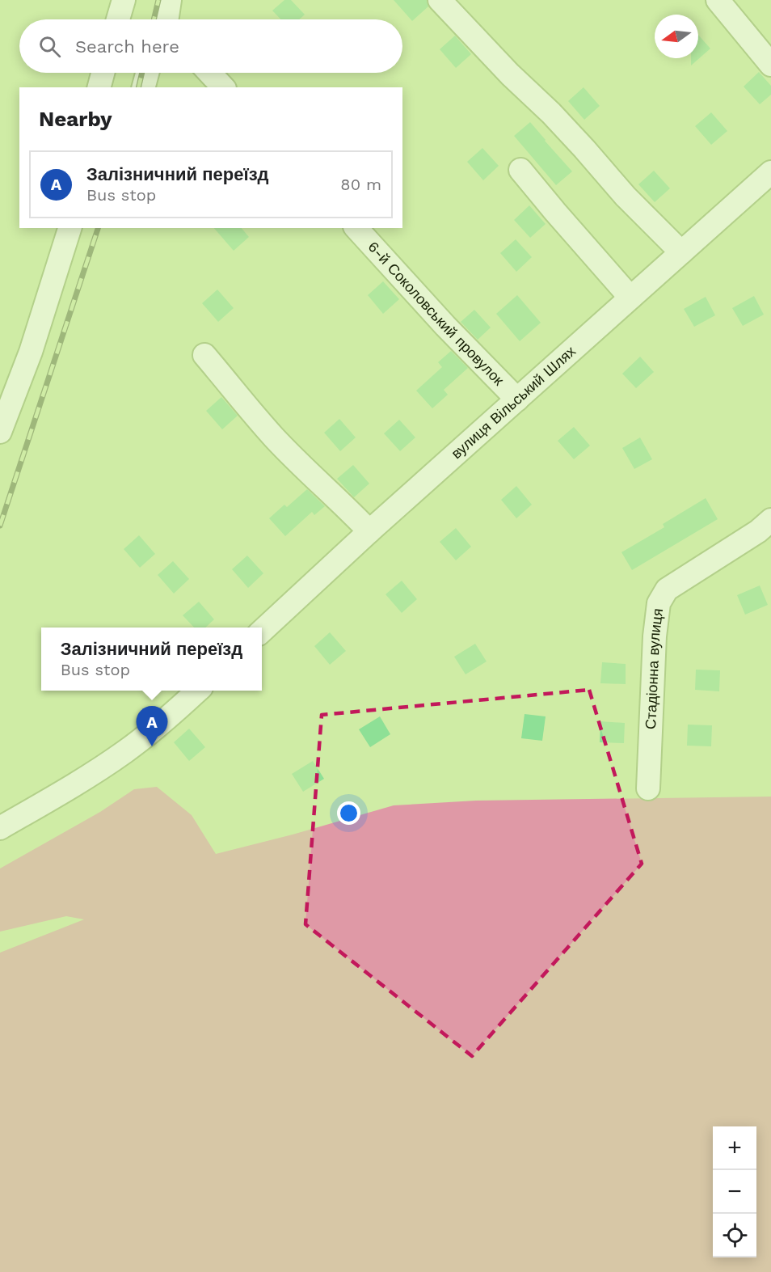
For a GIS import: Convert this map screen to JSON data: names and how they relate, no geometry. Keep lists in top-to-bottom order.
{
  "streets": {
    "street": ["6-й Соколовський провулок", "вулиця Вільський Шлях", "Стадіонна вулиця"]
  },
  "crossings": [
    ["6-й Соколовський провулок", "вулиця Вільський Шлях"]
  ],
  "north": "left",
  "page": {
    "search": "Search here",
    "heading": "Nearby",
    "list": [
      {
        "mark": "A",
        "name": "Залізничний переїзд",
        "note": "Bus stop",
        "value": "80 m"
      }
    ],
    "popup": ["Залізничний переїзд", "Bus stop"],
    "pins": "A",
    "map_buttons": ["+", "−"]
  }
}
